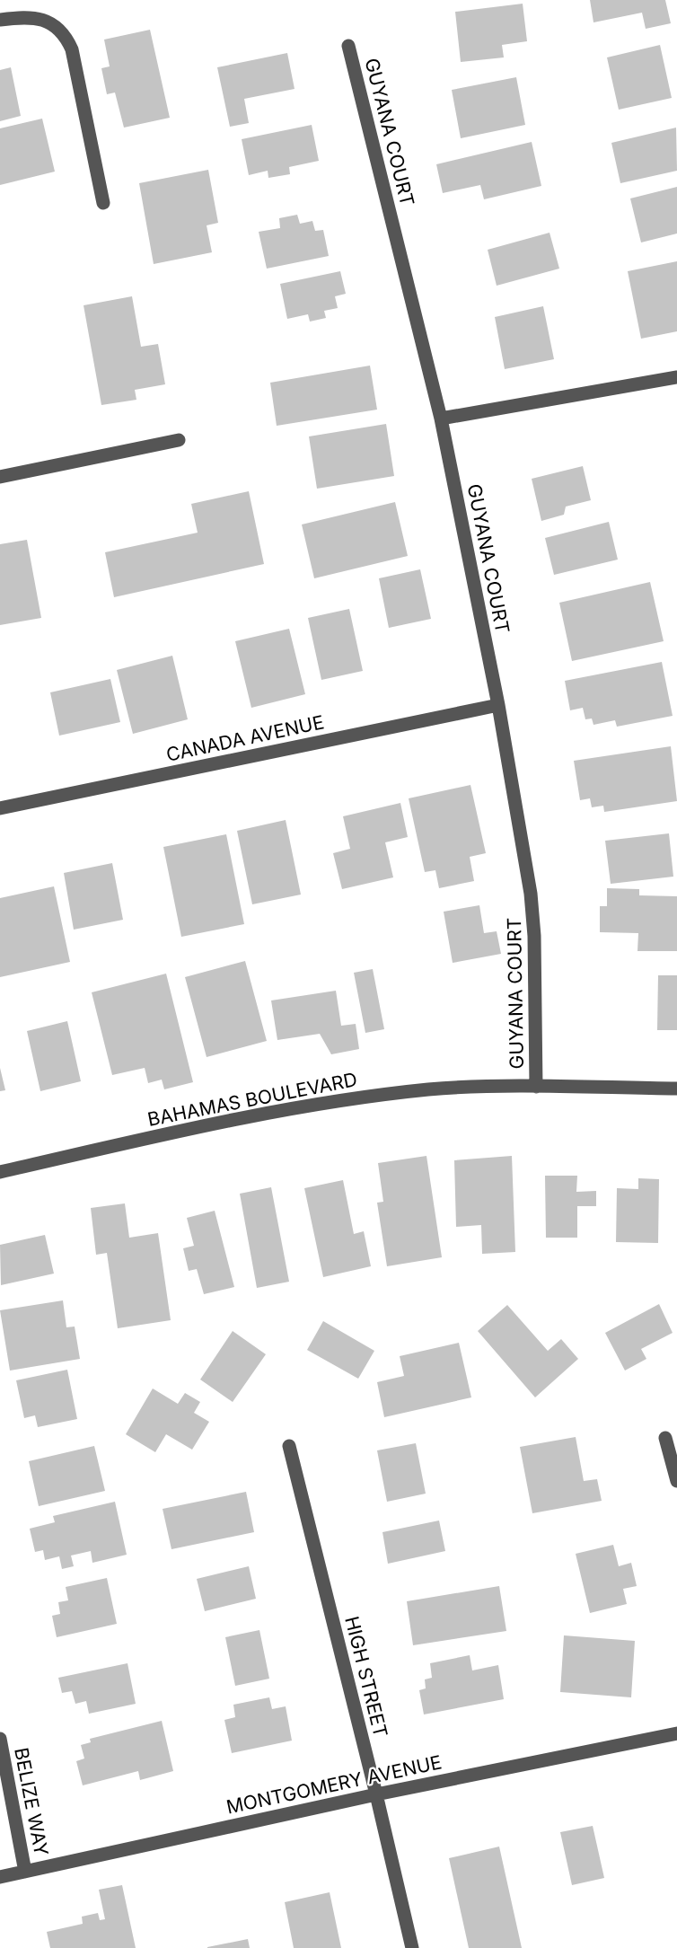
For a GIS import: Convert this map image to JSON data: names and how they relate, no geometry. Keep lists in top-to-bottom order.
{
  "streets": {
    "street": [
      "GUYANA COURT",
      "CANADA AVENUE",
      "BAHAMAS BOULEVARD",
      "HIGH STREET",
      "MONTGOMERY AVENUE",
      "BELIZE WAY"
    ]
  },
  "crossings": [
    ["GUYANA COURT", "CANADA AVENUE"],
    ["GUYANA COURT", "BAHAMAS BOULEVARD"],
    ["HIGH STREET", "MONTGOMERY AVENUE"],
    ["MONTGOMERY AVENUE", "BELIZE WAY"]
  ]
}
